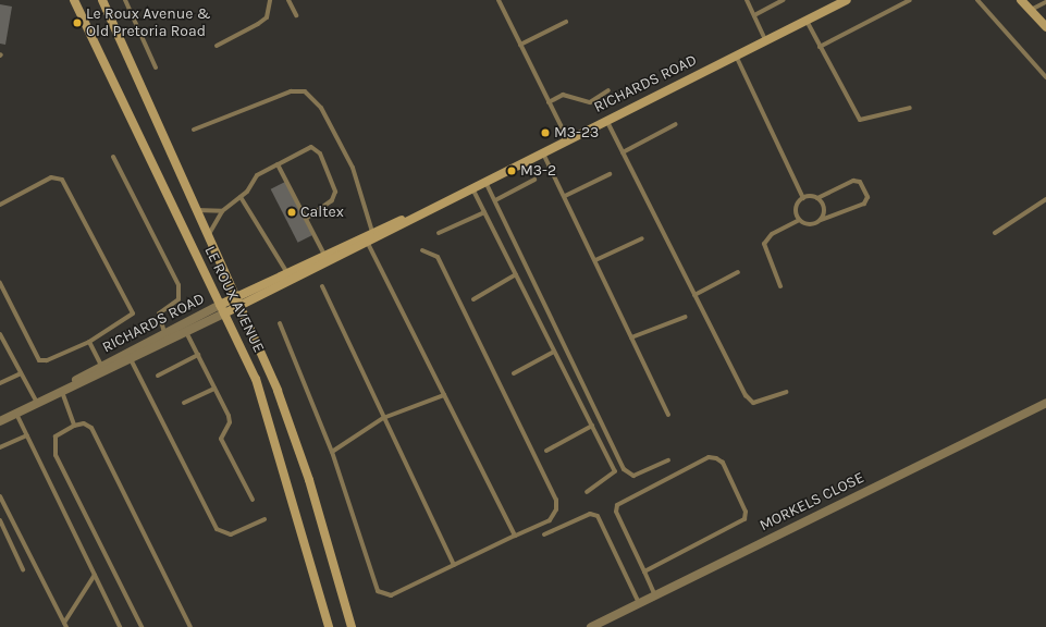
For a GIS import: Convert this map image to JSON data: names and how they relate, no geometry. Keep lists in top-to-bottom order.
{
  "streets": {
    "main road": ["RICHARDS ROAD", "LE ROUX AVENUE"],
    "street": ["MORKELS CLOSE"]
  },
  "crossings": [
    ["RICHARDS ROAD", "LE ROUX AVENUE"]
  ],
  "places": [
    "Le Roux Avenue & Old Pretoria Road",
    "M3-23",
    "M3-2",
    "Caltex"
  ]
}
